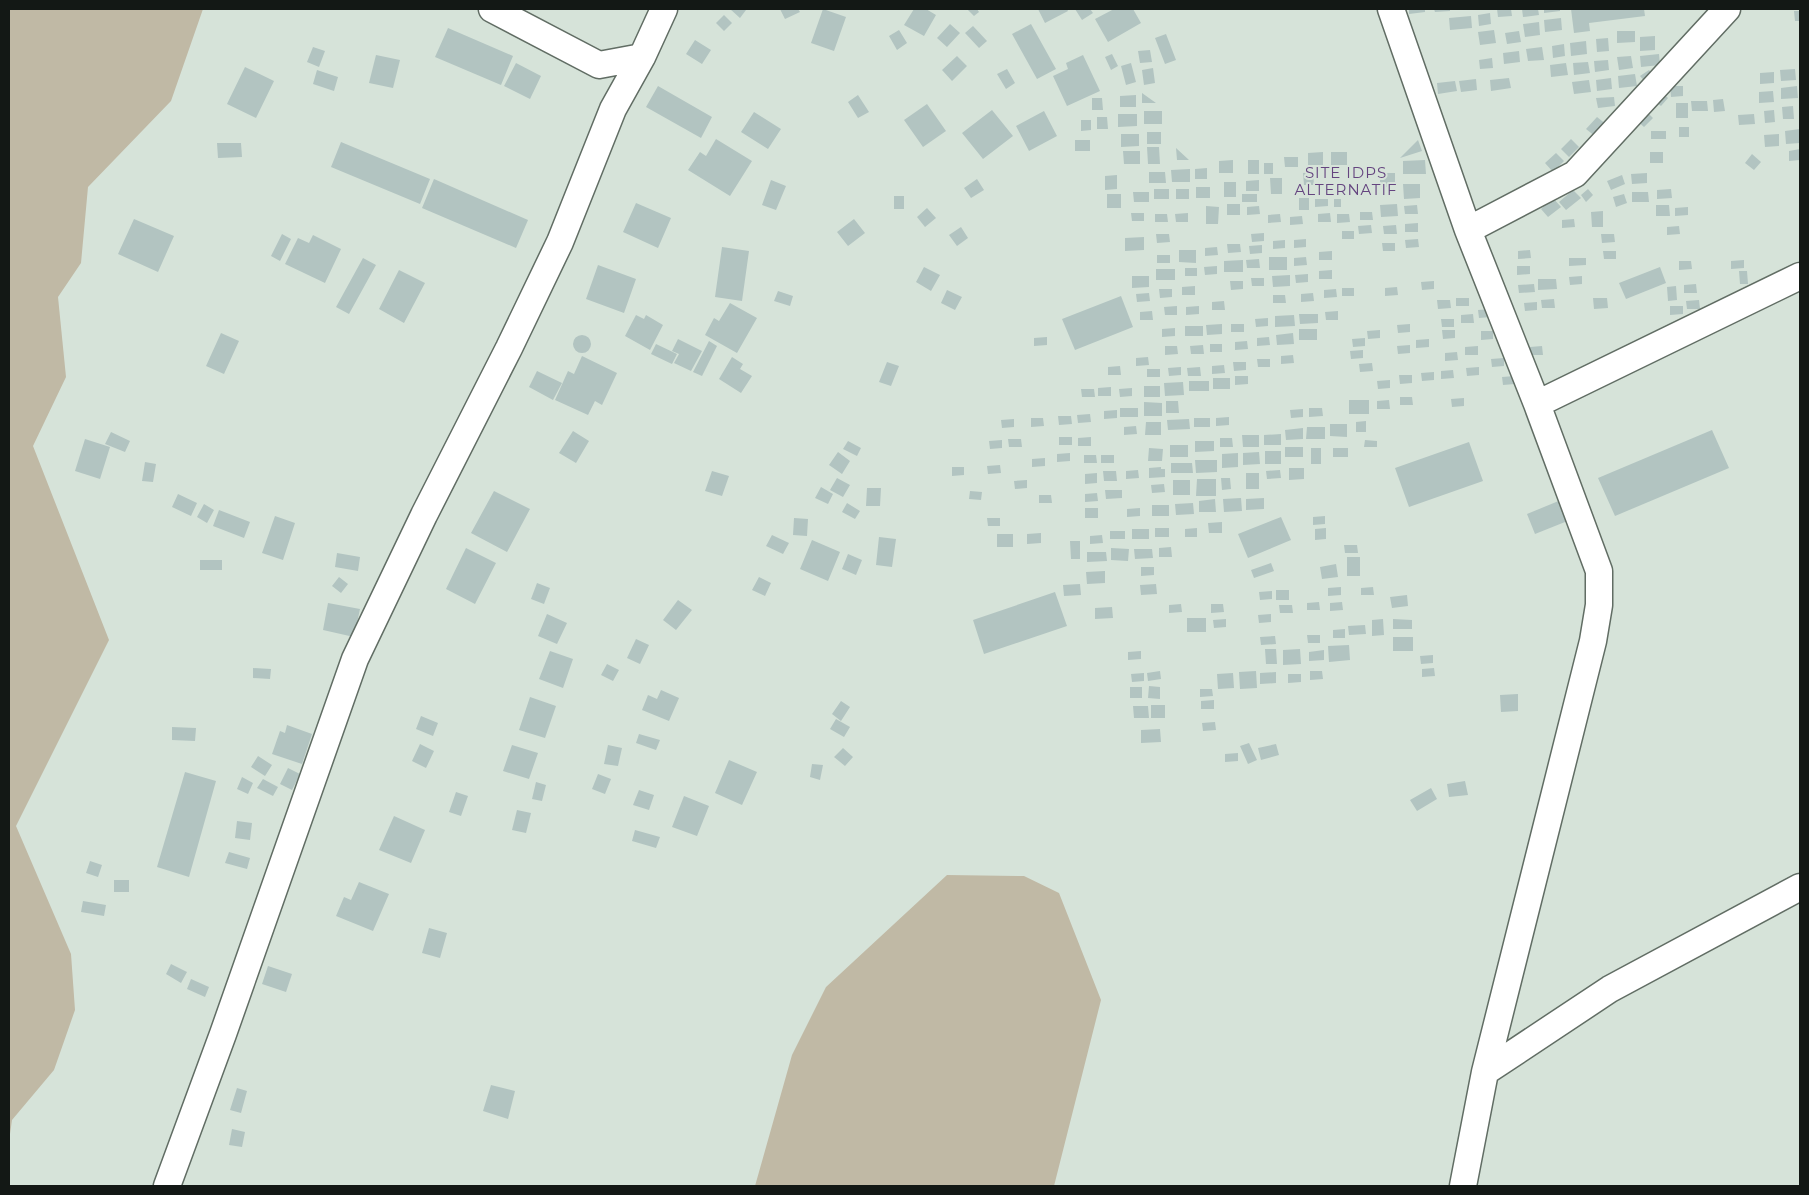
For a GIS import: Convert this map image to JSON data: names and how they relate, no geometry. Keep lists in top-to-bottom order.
{
  "districts": ["SITE IDPS ALTERNATIF"]
}
